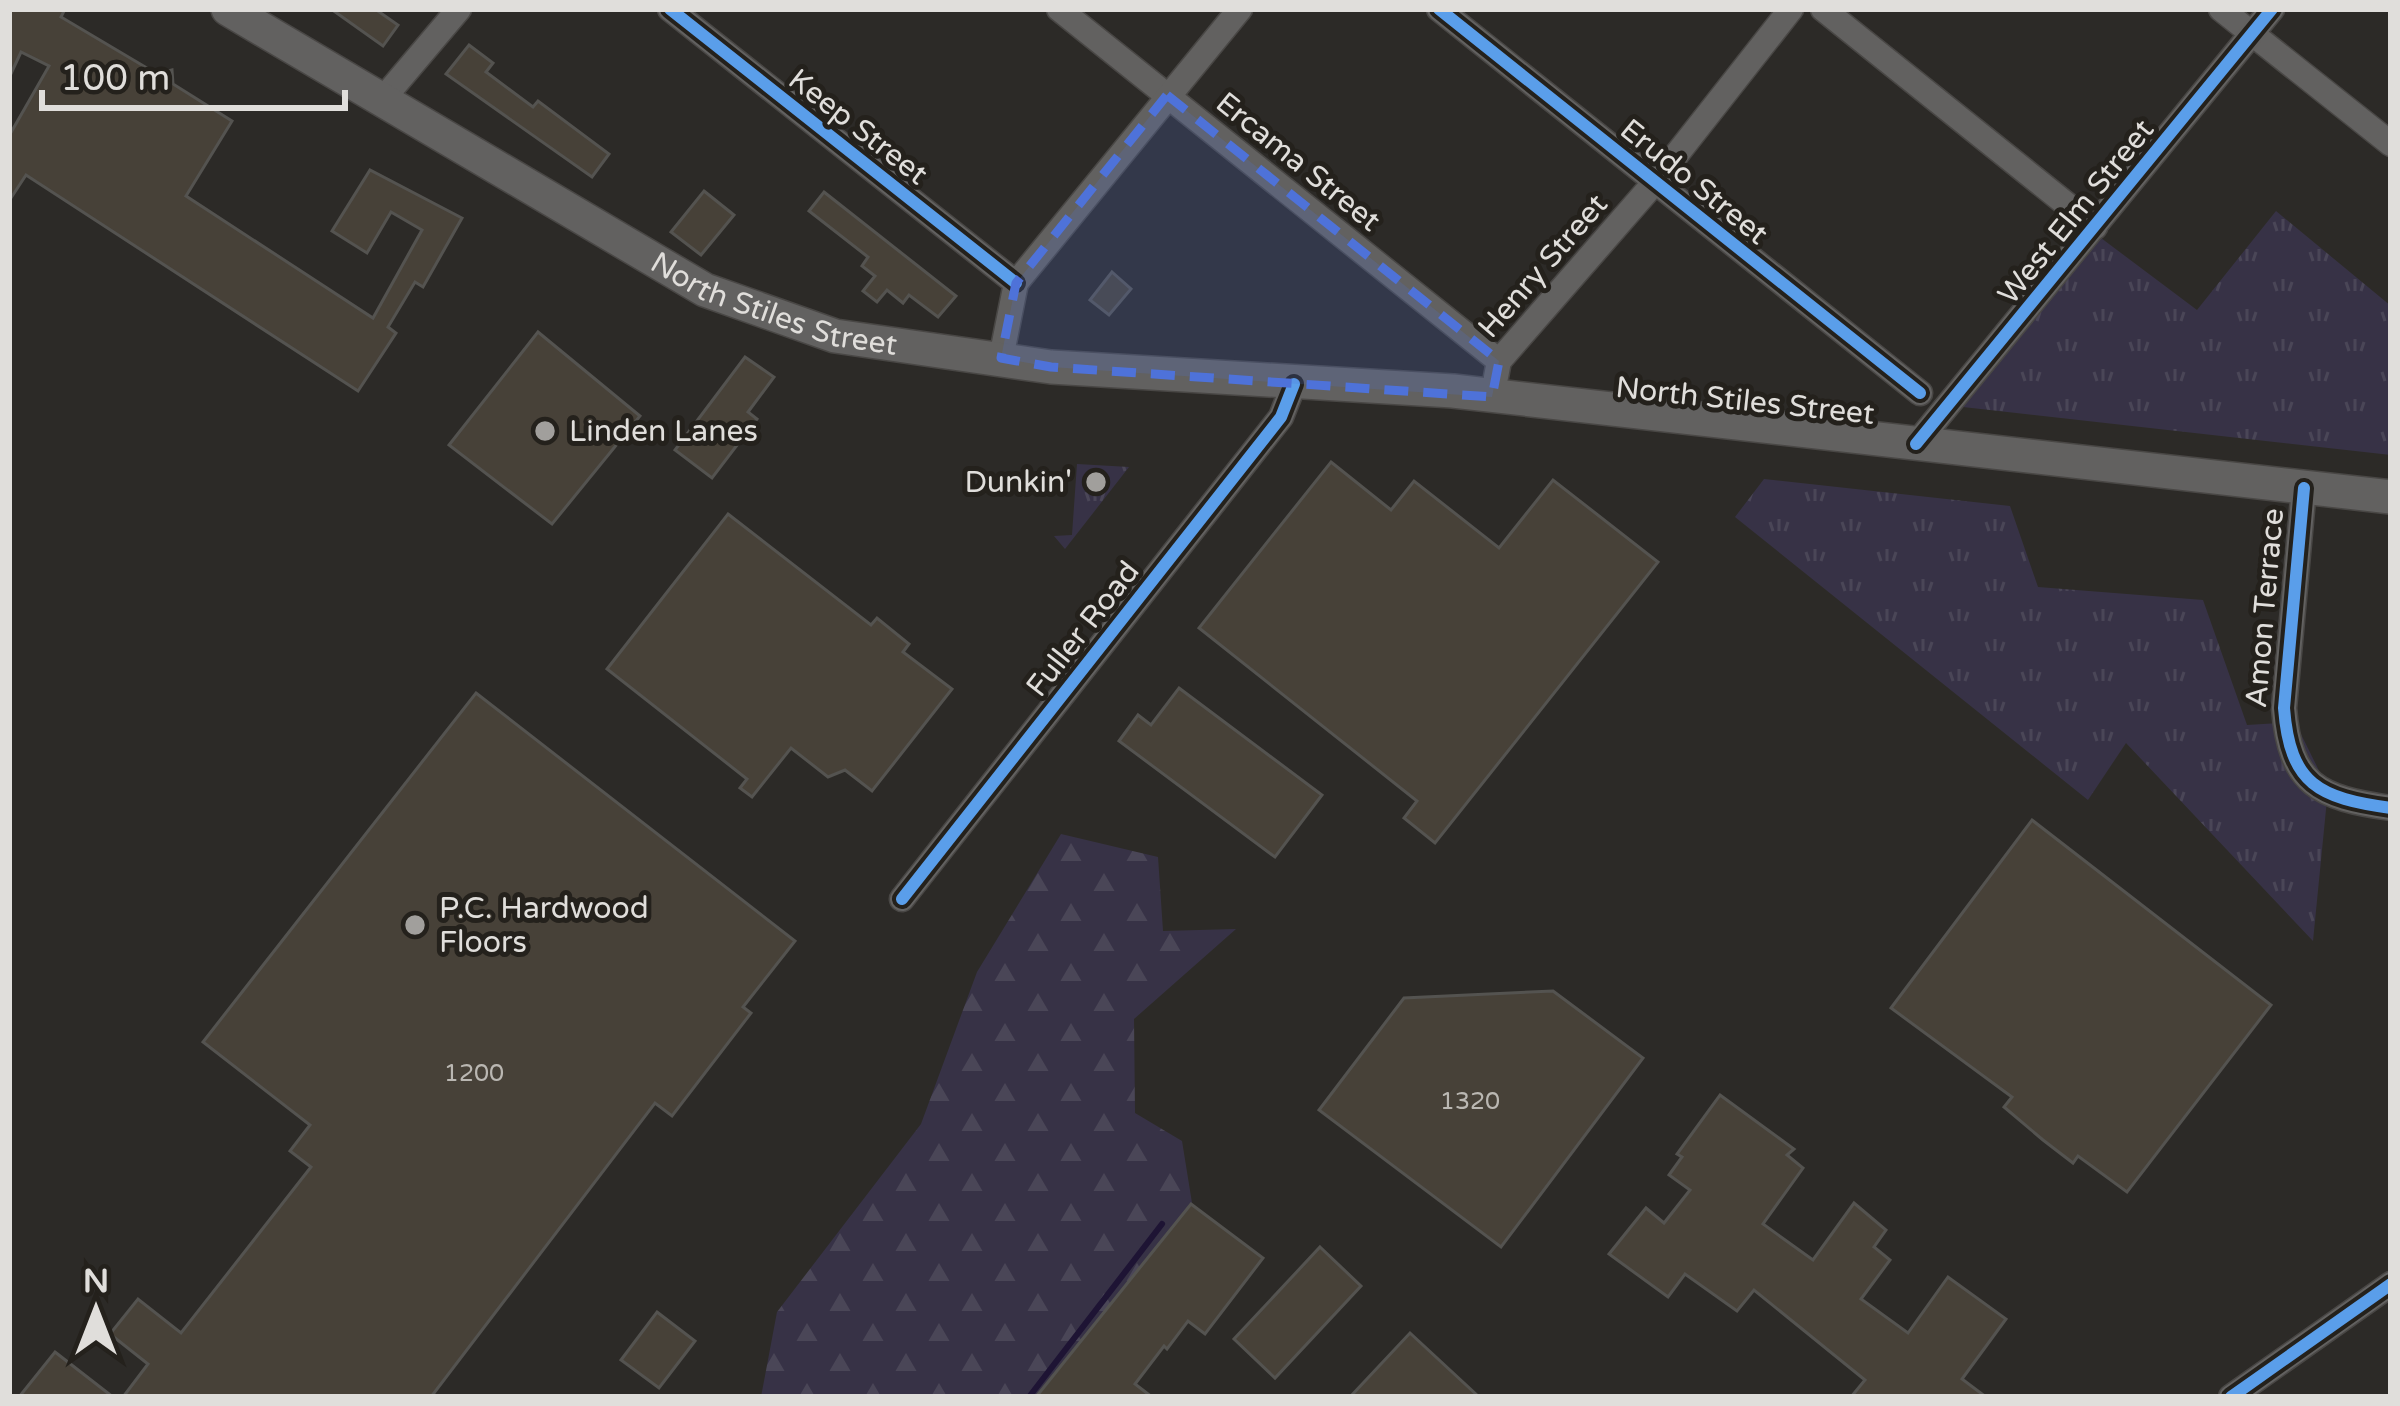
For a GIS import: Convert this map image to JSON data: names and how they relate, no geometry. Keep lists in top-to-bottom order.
{
  "streets": {
    "main road": ["North Stiles Street"],
    "street": [
      "Keep Street",
      "Ercama Street",
      "Erudo Street",
      "West Elm Street",
      "Henry Street",
      "Amon Terrace",
      "Fuller Road"
    ]
  },
  "crossings": [
    ["Ercama Street", "Henry Street"],
    ["Erudo Street", "Henry Street"],
    ["West Elm Street", "North Stiles Street"],
    ["Henry Street", "North Stiles Street"],
    ["North Stiles Street", "Amon Terrace"],
    ["North Stiles Street", "Fuller Road"]
  ],
  "places": ["Linden Lanes", "Dunkin'", "P.C. Hardwood Floors"],
  "house_numbers": ["1200", "1320"],
  "scale_bar": "100 m",
  "north": "top"
}
